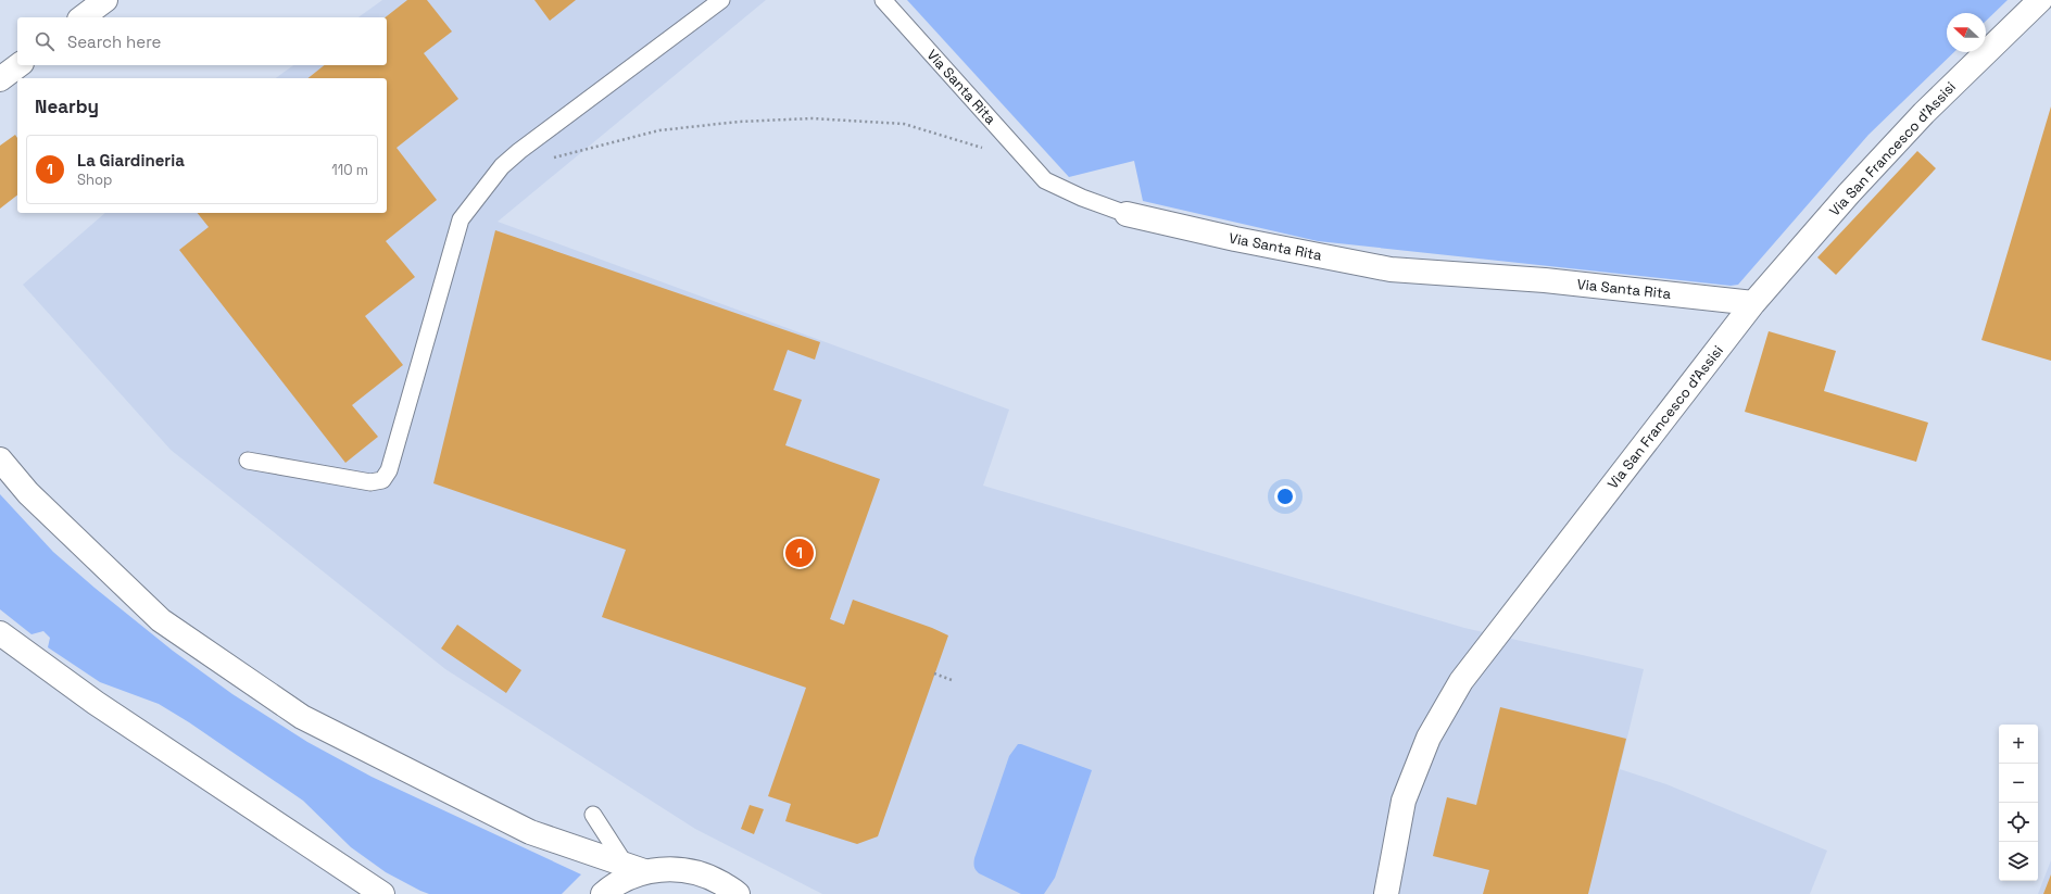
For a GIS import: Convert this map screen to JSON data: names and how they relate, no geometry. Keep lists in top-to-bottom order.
{
  "streets": {
    "main road": ["Via Santa Rita", "Via San Francesco d'Assisi"]
  },
  "crossings": [
    ["Via Santa Rita", "Via San Francesco d'Assisi"]
  ],
  "north": "left",
  "page": {
    "search": "Search here",
    "heading": "Nearby",
    "list": [
      {
        "mark": "1",
        "name": "La Giardineria",
        "note": "Shop",
        "value": "110 m"
      }
    ],
    "pins": "1",
    "map_buttons": ["+", "−"]
  }
}
